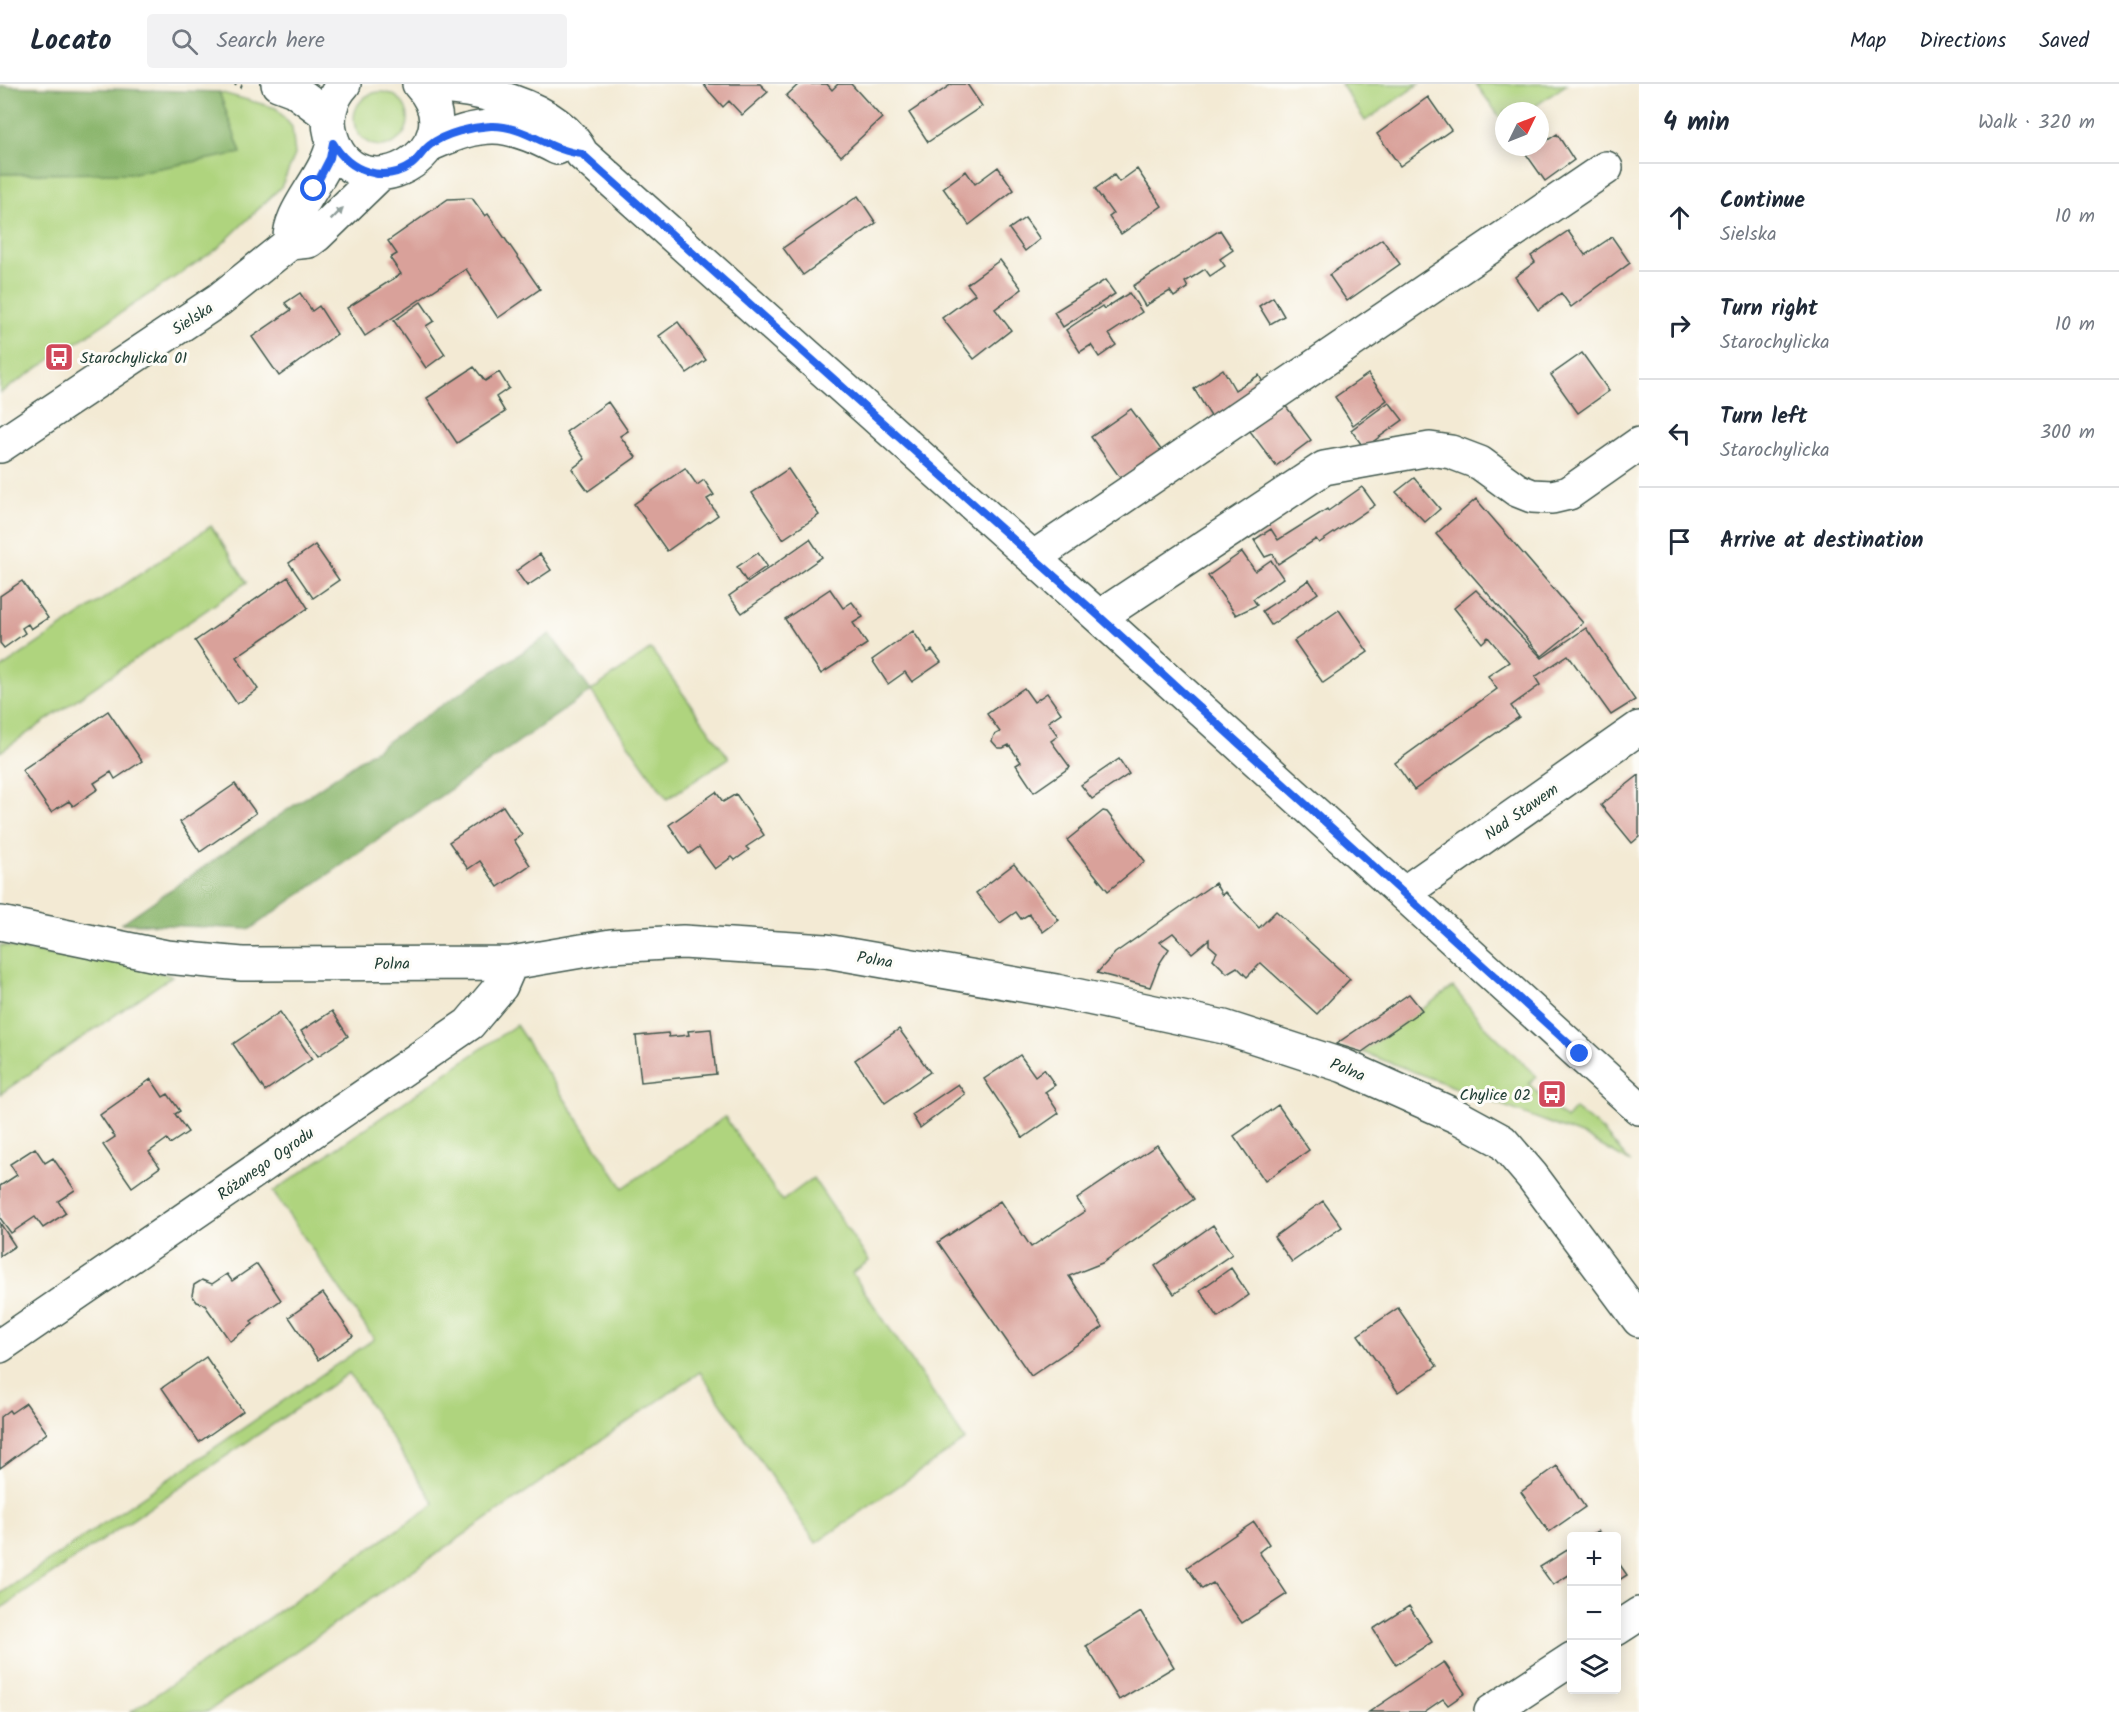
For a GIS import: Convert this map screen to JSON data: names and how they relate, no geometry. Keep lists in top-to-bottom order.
{
  "streets": {
    "street": [
      "Sielska",
      "Nad Stawem",
      "Polna",
      "Różanego Ogrodu"
    ]
  },
  "crossings": [
    ["Polna", "Różanego Ogrodu"]
  ],
  "places": {
    "bus stop": ["Starochylicka 01", "Chylice 02"]
  },
  "north": "top right",
  "page": {
    "header": "Locato",
    "search": "Search here",
    "nav": ["Map", "Directions", "Saved"],
    "heading": ["4 min", "Walk · 320 m"],
    "list": [
      ["Continue", "Sielska", "10 m"],
      ["Turn right", "Starochylicka", "10 m"],
      ["Turn left", "Starochylicka", "300 m"],
      "Arrive at destination"
    ],
    "map_buttons": ["+", "−"]
  }
}
